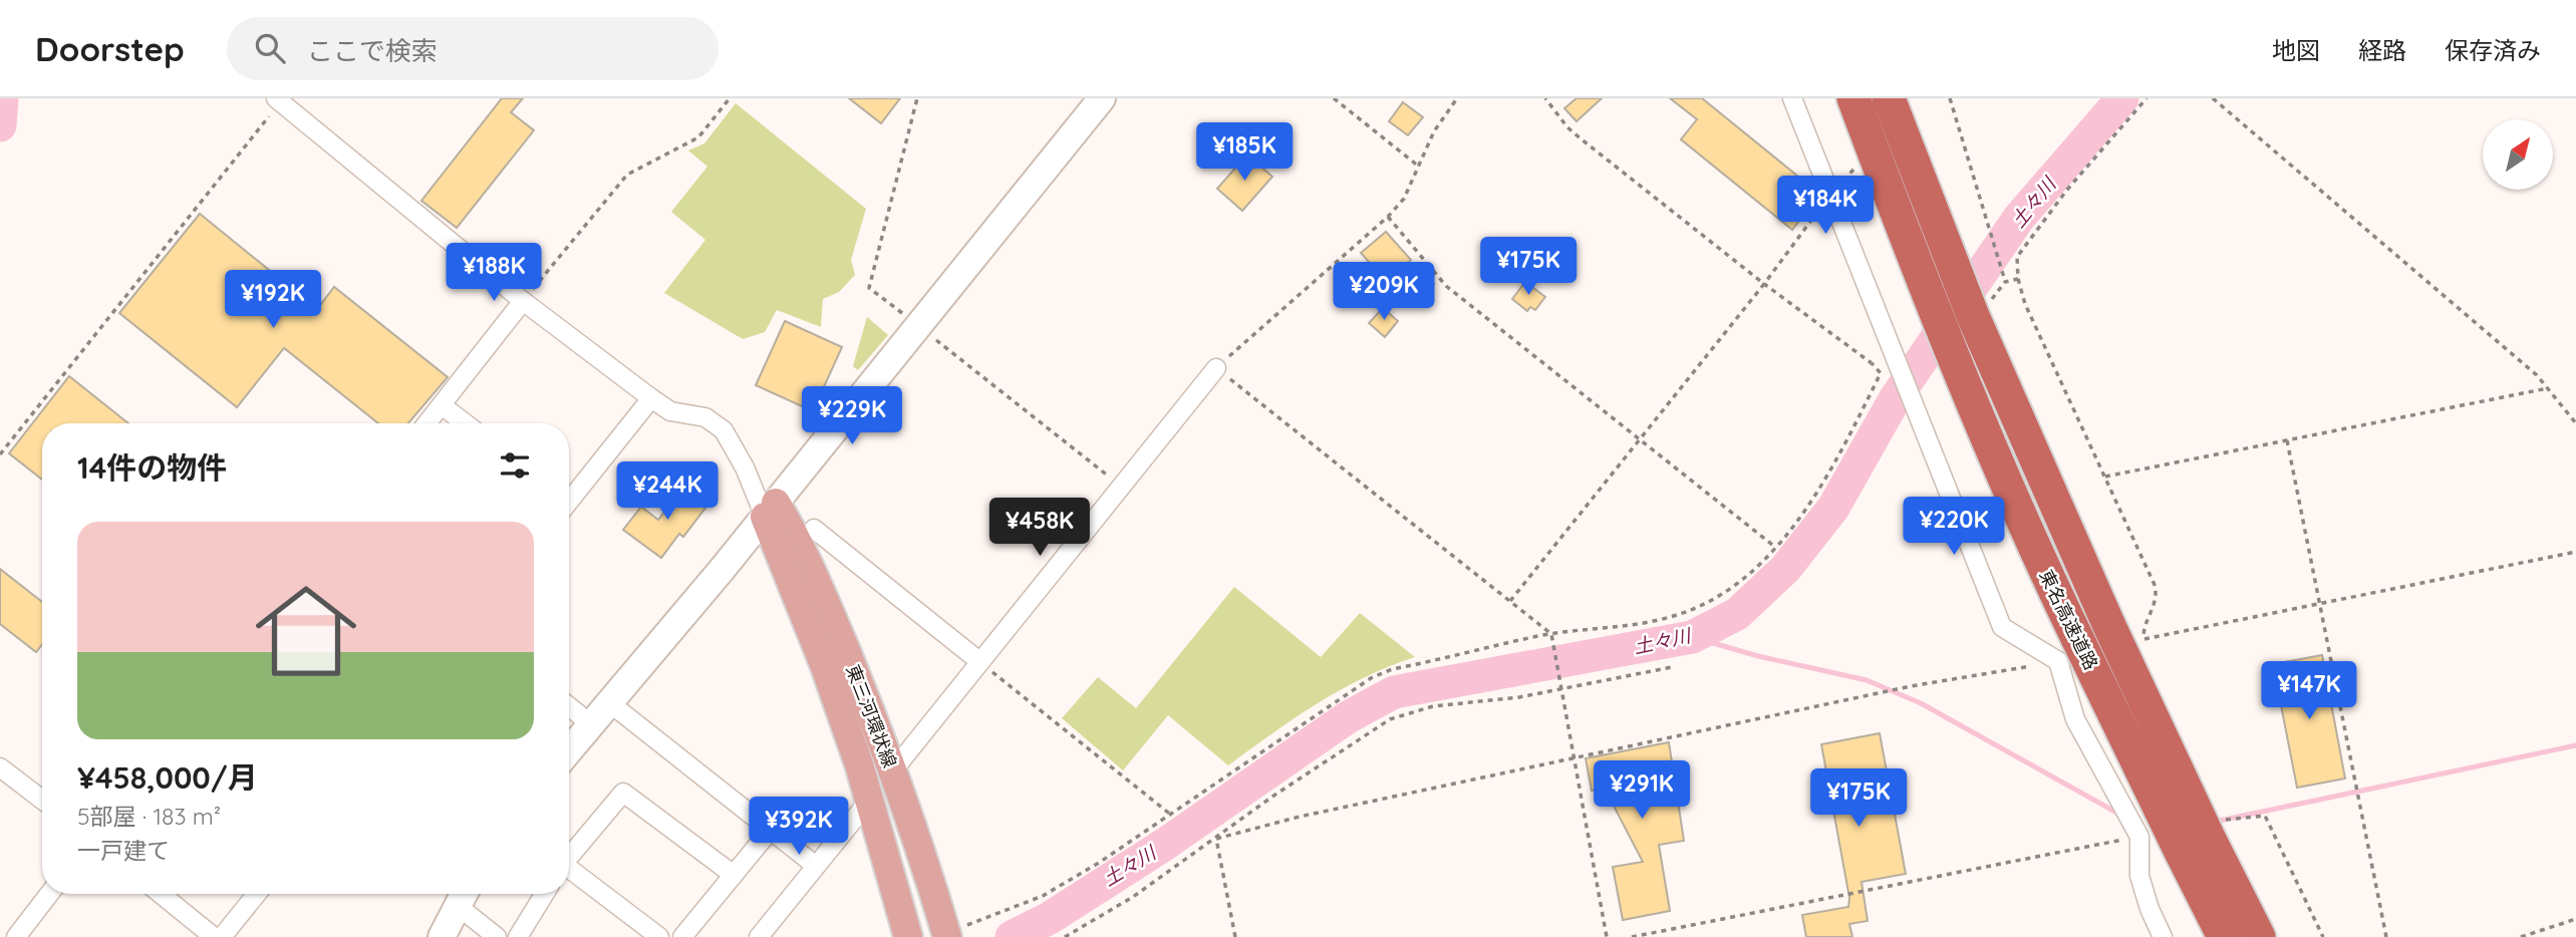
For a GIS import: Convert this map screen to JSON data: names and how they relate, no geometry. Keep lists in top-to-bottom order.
{
  "streets": {
    "highway": ["東名高速道路"],
    "main road": ["東三河環状線"]
  },
  "water": ["土々川"],
  "north": "top right",
  "page": {
    "header": "Doorstep",
    "search": "ここで検索",
    "nav": ["地図", "経路", "保存済み"],
    "price": [
      "¥185K",
      "¥184K",
      "¥175K",
      "¥188K",
      "¥209K",
      "¥192K",
      "¥229K",
      "¥244K",
      "¥220K",
      "¥458K",
      "¥147K",
      "¥291K",
      "¥175K",
      "¥392K"
    ],
    "heading": "14件の物件",
    "list": [
      {
        "name": "¥458,000/月",
        "note": "5部屋 · 183 m² · 一戸建て"
      }
    ]
  }
}
